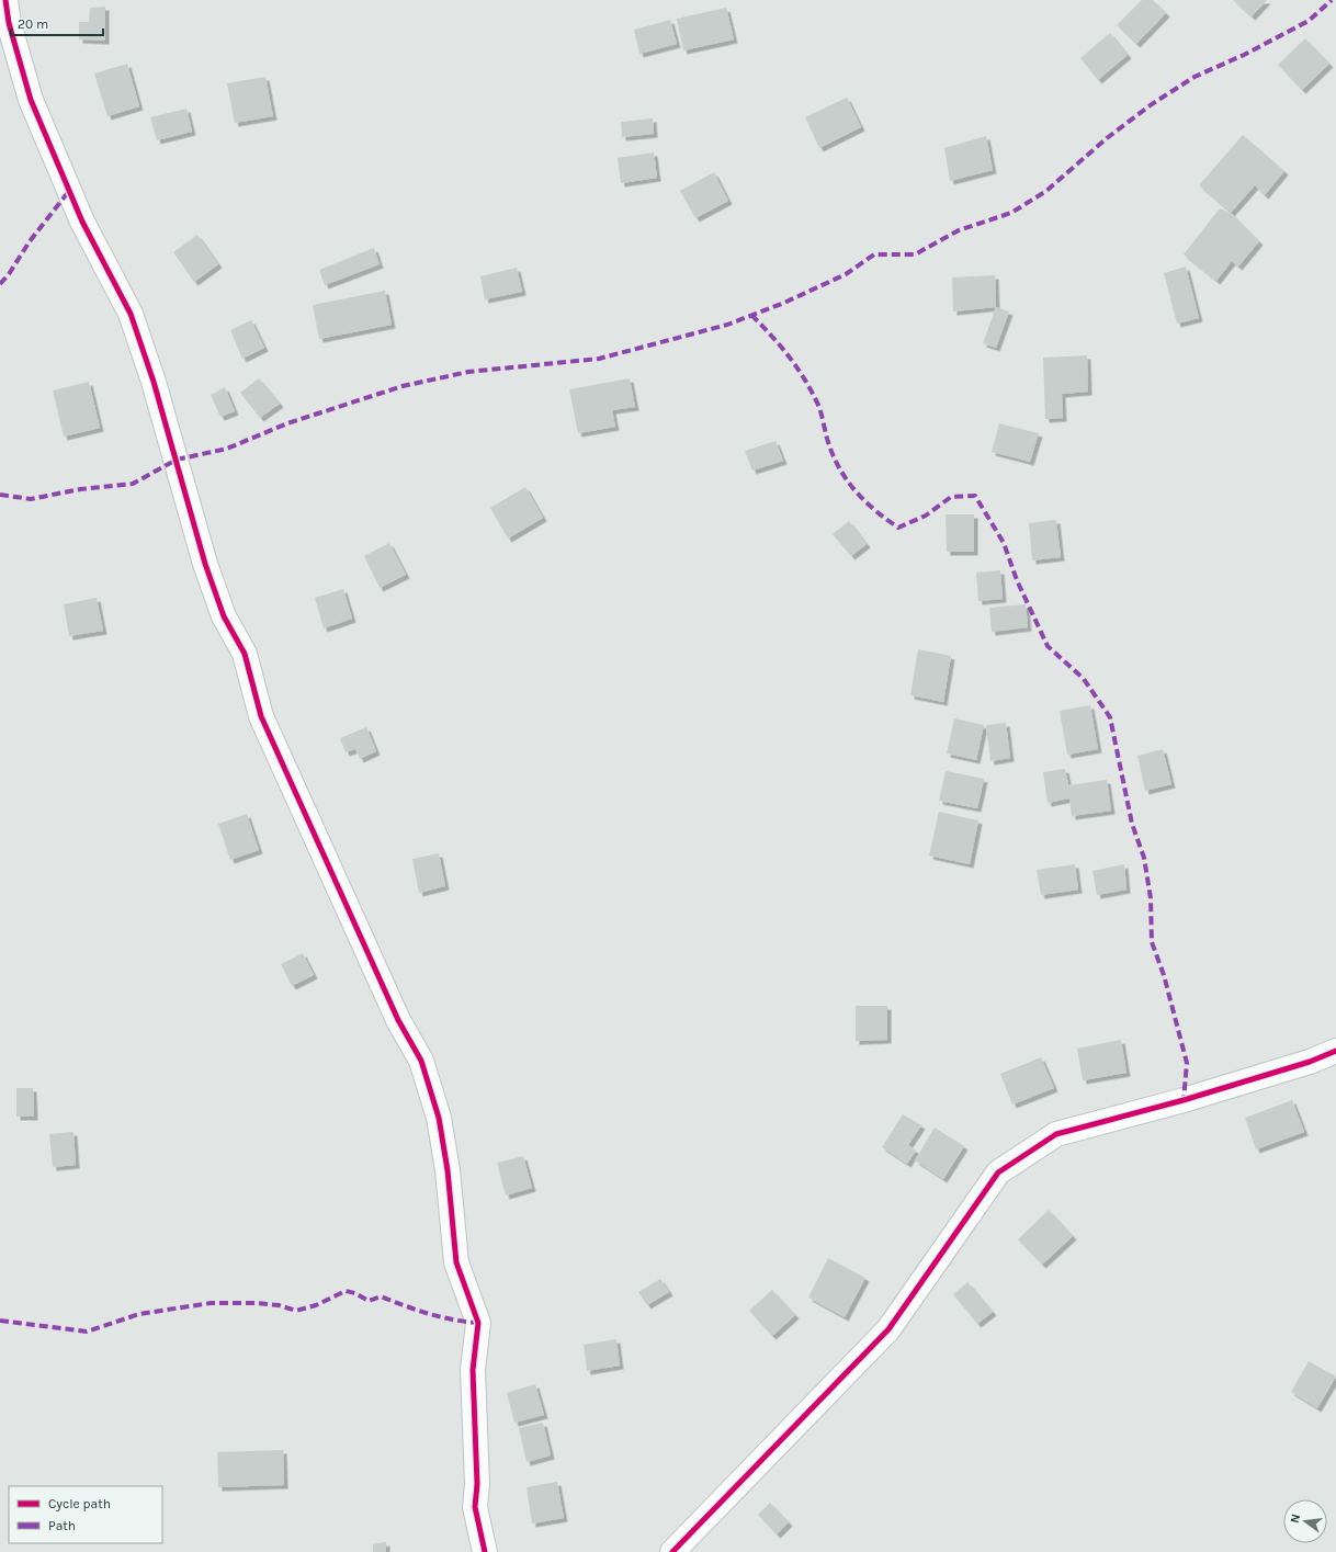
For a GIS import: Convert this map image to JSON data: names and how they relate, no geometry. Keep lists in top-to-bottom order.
{
  "legend": ["Cycle path", "Path"],
  "scale_bar": "20 m",
  "north": "left"
}
